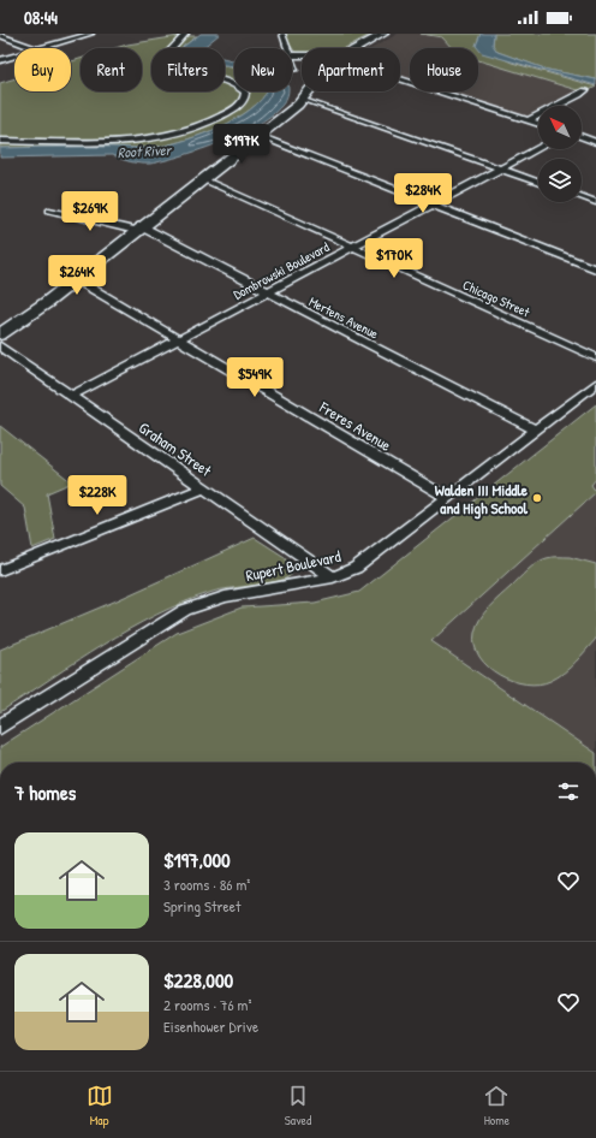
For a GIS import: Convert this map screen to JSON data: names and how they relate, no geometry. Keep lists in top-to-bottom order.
{
  "streets": {
    "street": [
      "Dombrowski Boulevard",
      "Chicago Street",
      "Mertens Avenue",
      "Freres Avenue",
      "Graham Street",
      "Rupert Boulevard"
    ]
  },
  "crossings": [
    ["Dombrowski Boulevard", "Chicago Street"],
    ["Dombrowski Boulevard", "Mertens Avenue"],
    ["Dombrowski Boulevard", "Freres Avenue"],
    ["Dombrowski Boulevard", "Graham Street"],
    ["Mertens Avenue", "Rupert Boulevard"],
    ["Freres Avenue", "Rupert Boulevard"],
    ["Graham Street", "Rupert Boulevard"]
  ],
  "water": ["Root River"],
  "places": ["Walden III Middle and High School"],
  "north": "top left",
  "page": {
    "status": "08:44",
    "chip": [
      "Buy",
      "Rent",
      "Filters",
      "New",
      "Apartment",
      "House"
    ],
    "price": [
      "$197K",
      "$284K",
      "$269K",
      "$170K",
      "$264K",
      "$549K",
      "$228K"
    ],
    "heading": "7 homes",
    "list": [
      {
        "name": "$197,000",
        "note": "3 rooms · 86 m² · Spring Street"
      },
      {
        "name": "$228,000",
        "note": "2 rooms · 76 m² · Eisenhower Drive"
      }
    ],
    "tabs": ["Map", "Saved", "Home"]
  }
}
